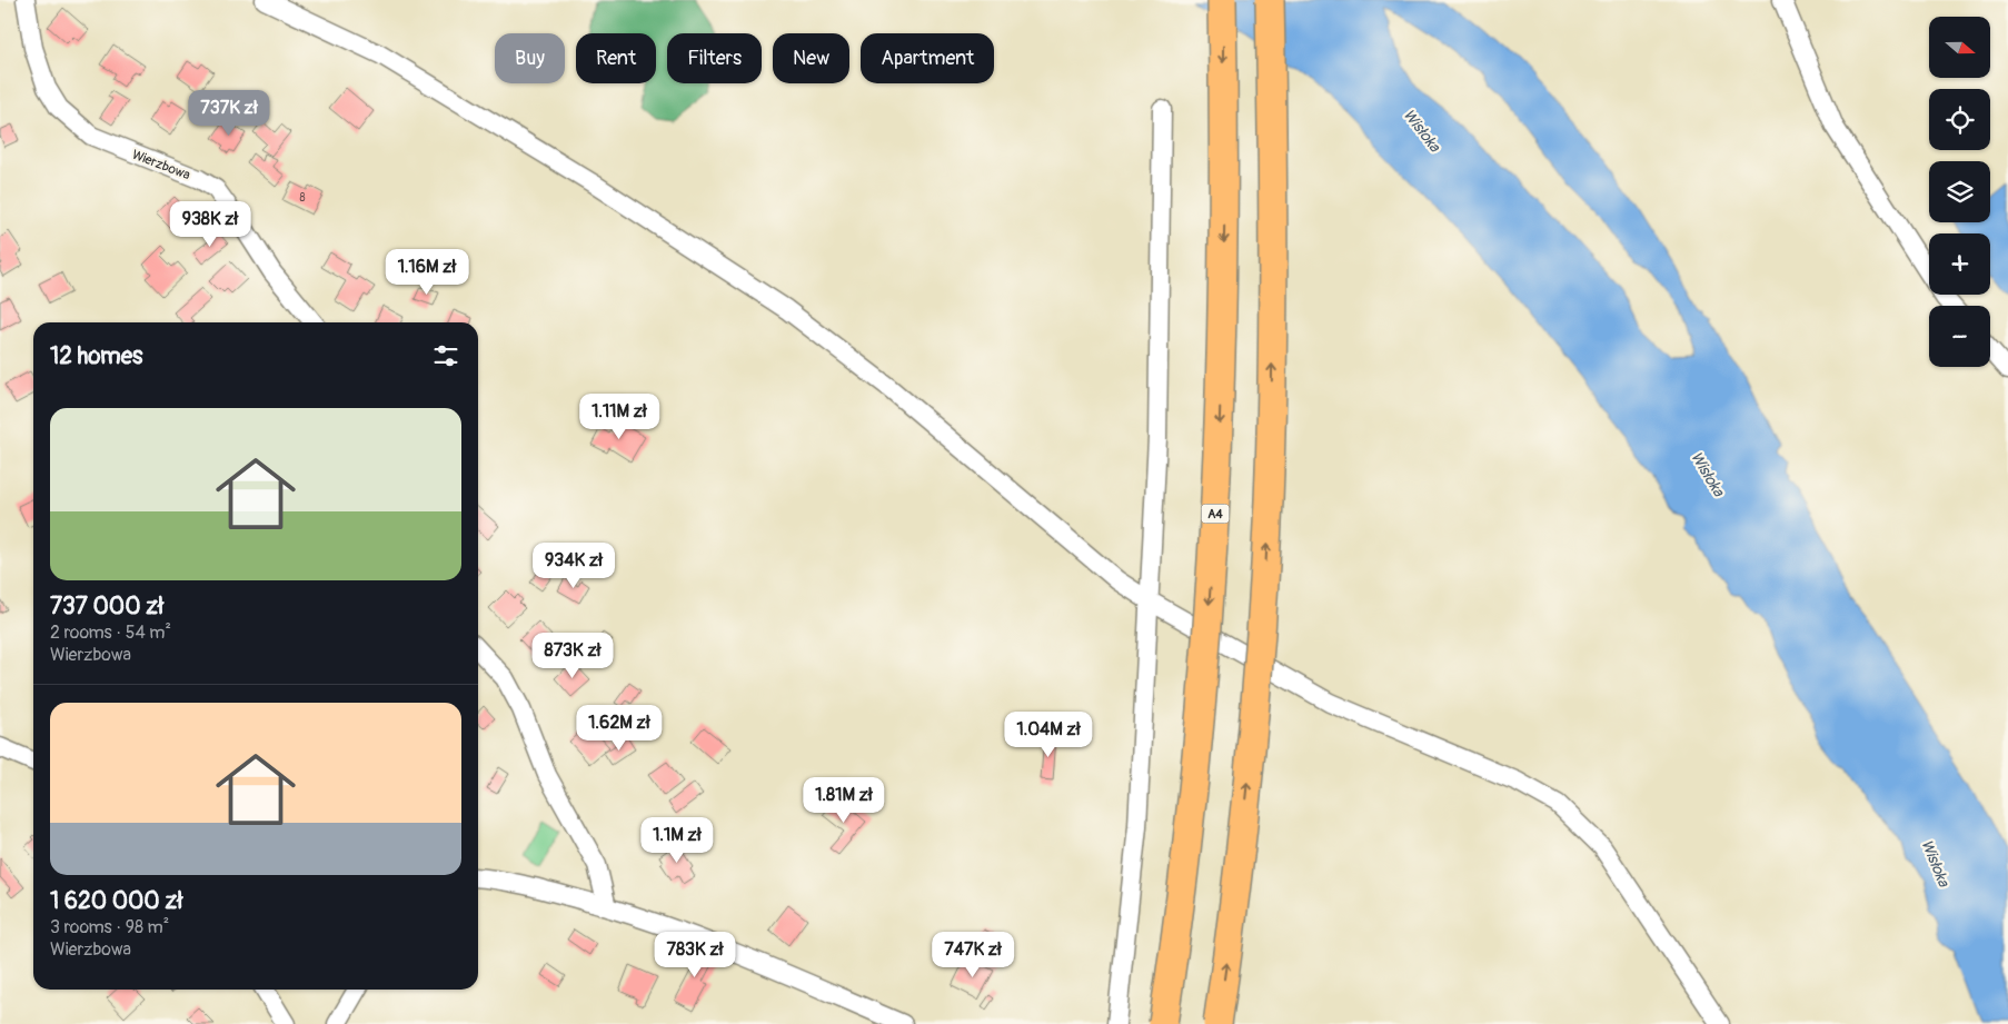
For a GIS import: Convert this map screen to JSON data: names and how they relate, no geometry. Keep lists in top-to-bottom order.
{
  "streets": {
    "highway": ["A4"],
    "street": ["Wierzbowa"]
  },
  "water": ["Wisłoka"],
  "house_numbers": ["8"],
  "north": "right",
  "page": {
    "map_buttons": ["+", "−"],
    "chip": [
      "Buy",
      "Rent",
      "Filters",
      "New",
      "Apartment"
    ],
    "price": [
      "737K zł",
      "938K zł",
      "1.16M zł",
      "1.11M zł",
      "934K zł",
      "873K zł",
      "1.62M zł",
      "1.04M zł",
      "1.81M zł",
      "1.1M zł",
      "783K zł",
      "747K zł"
    ],
    "heading": "12 homes",
    "list": [
      {
        "name": "737 000 zł",
        "note": "2 rooms · 54 m² · Wierzbowa"
      },
      {
        "name": "1 620 000 zł",
        "note": "3 rooms · 98 m² · Wierzbowa"
      }
    ]
  }
}
